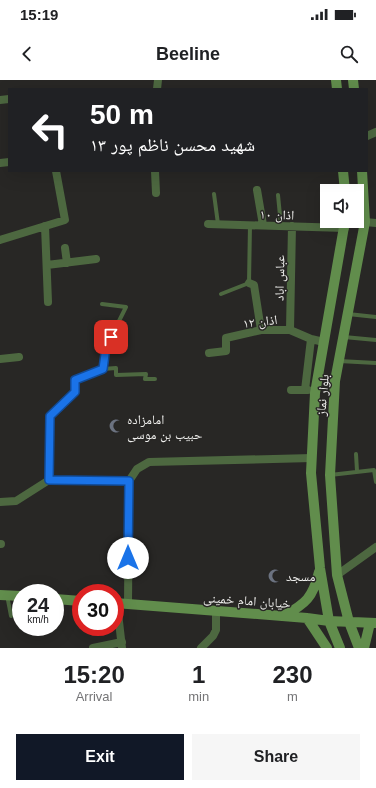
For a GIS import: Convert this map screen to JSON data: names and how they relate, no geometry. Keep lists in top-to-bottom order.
{
  "streets": {
    "main road": ["بلوار نماز", "خیابان امام خمینی"],
    "street": ["اذان ۱۰", "عباس اباد", "اذان ۱۲"]
  },
  "crossings": [
    ["اذان ۱۰", "عباس اباد"],
    ["عباس اباد", "اذان ۱۲"],
    ["اذان ۱۲", "بلوار نماز"],
    ["بلوار نماز", "خیابان امام خمینی"]
  ],
  "places": {
    "mosque": ["امامزاده حبیب بن موسی", "مسجد"]
  },
  "page": {
    "status": "15:19",
    "header": "Beeline",
    "turn": ["50 m", "شهید محسن ناظم پور ۱۳"],
    "speed": "24 km/h",
    "limit": "30",
    "eta": [
      "15:20",
      "Arrival",
      "1",
      "min",
      "230",
      "m"
    ],
    "buttons": ["Exit", "Share"]
  }
}
